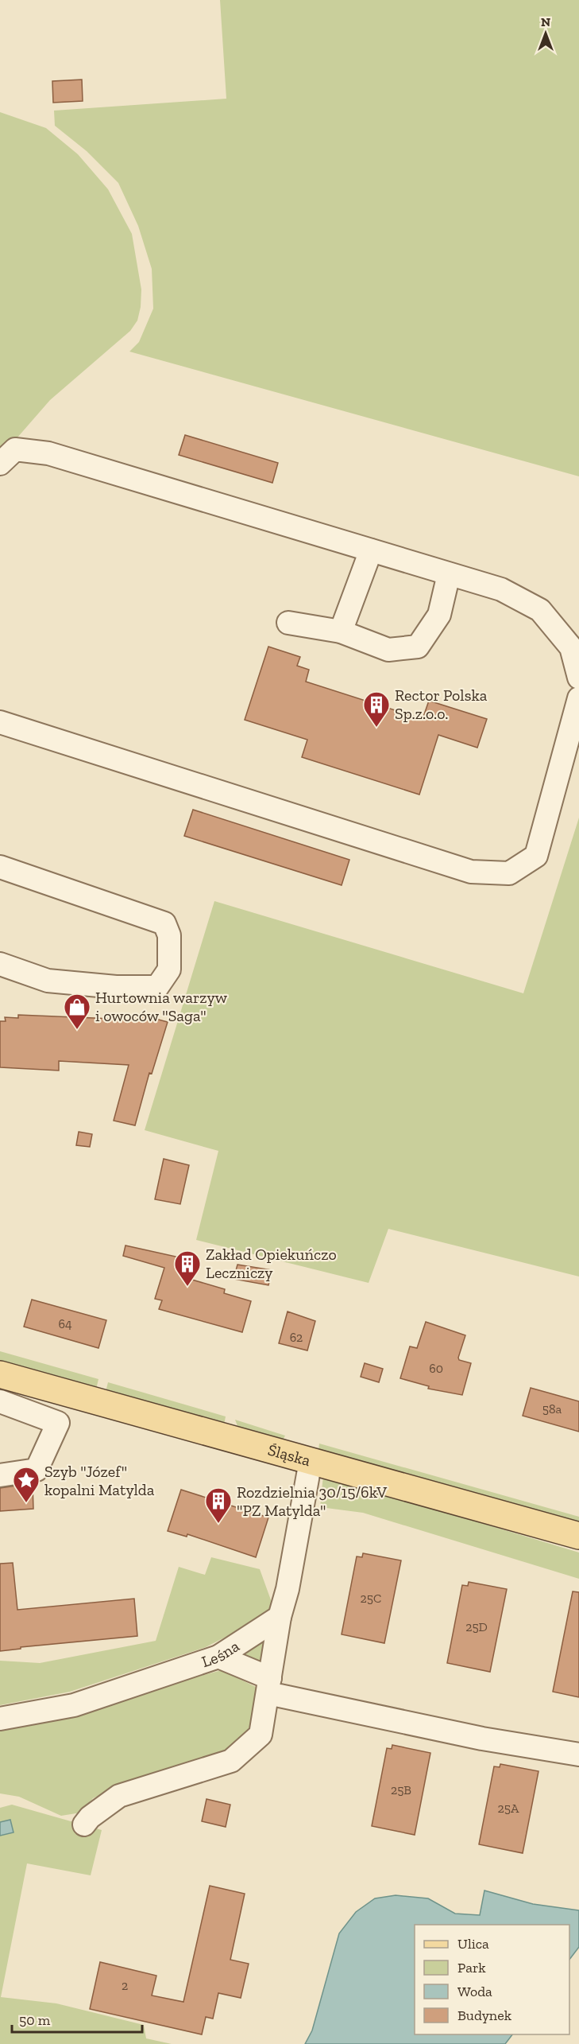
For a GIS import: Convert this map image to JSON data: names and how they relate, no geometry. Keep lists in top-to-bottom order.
{
  "streets": {
    "main road": ["Śląska"],
    "street": ["Leśna"]
  },
  "places": {
    "building": ["Rector Polska Sp.z.o.o.", "Zakład Opiekuńczo Leczniczy", "Rozdzielnia 30/15/6kV \"PZ Matylda\""],
    "shop": ["Hurtownia warzyw i owoców \"Saga\""],
    "place": ["Szyb \"Józef\" kopalni Matylda"]
  },
  "house_numbers": [
    "64",
    "62",
    "60",
    "58a",
    "25C",
    "25D",
    "25B",
    "25A",
    "2"
  ],
  "legend": [
    "Ulica",
    "Park",
    "Woda",
    "Budynek"
  ],
  "scale_bar": "50 m",
  "north": "top"
}
